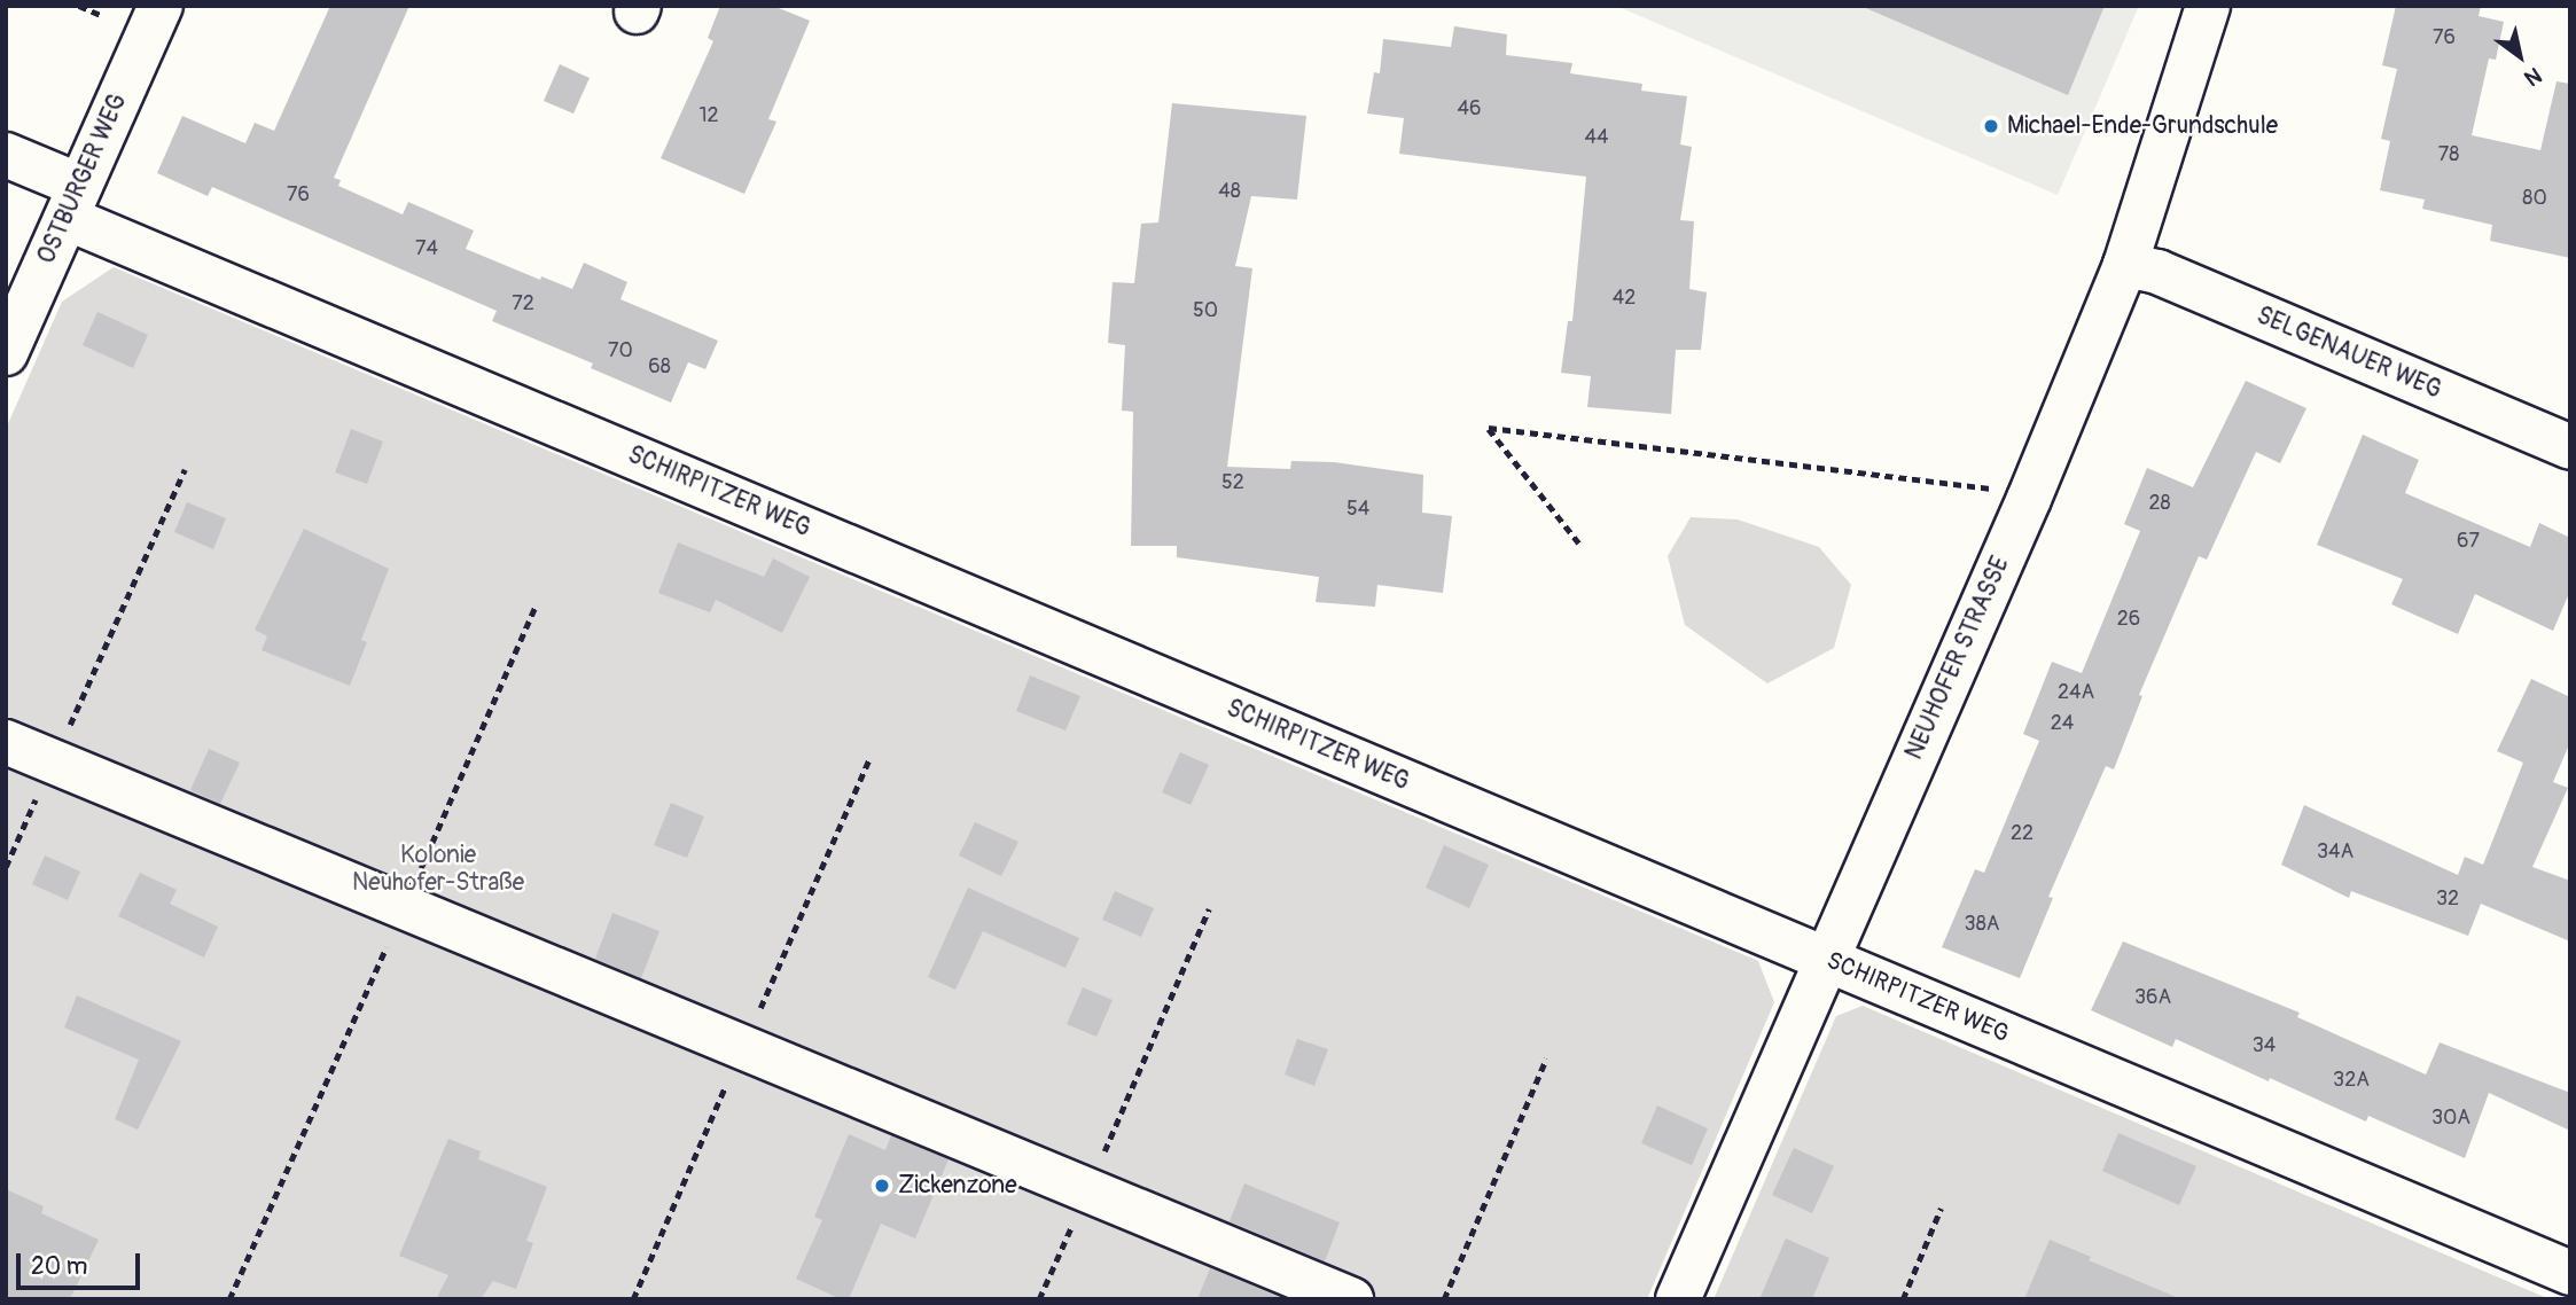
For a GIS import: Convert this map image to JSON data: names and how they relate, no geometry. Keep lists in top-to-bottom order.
{
  "streets": {
    "street": [
      "OSTBURGER WEG",
      "SELGENAUER WEG",
      "SCHIRPITZER WEG",
      "NEUHOFER STRASSE"
    ]
  },
  "crossings": [
    ["OSTBURGER WEG", "SCHIRPITZER WEG"],
    ["SELGENAUER WEG", "NEUHOFER STRASSE"],
    ["SCHIRPITZER WEG", "NEUHOFER STRASSE"]
  ],
  "parks": ["Kolonie Neuhofer-Straße"],
  "places": ["Michael-Ende-Grundschule", "Zickenzone"],
  "house_numbers": [
    "76",
    "46",
    "12",
    "44",
    "78",
    "48",
    "76",
    "80",
    "74",
    "42",
    "72",
    "50",
    "70",
    "68",
    "52",
    "28",
    "54",
    "67",
    "26",
    "24A",
    "24",
    "22",
    "34A",
    "32",
    "38A",
    "36A",
    "34",
    "32A",
    "30A"
  ],
  "scale_bar": "20 m",
  "north": "bottom right"
}
